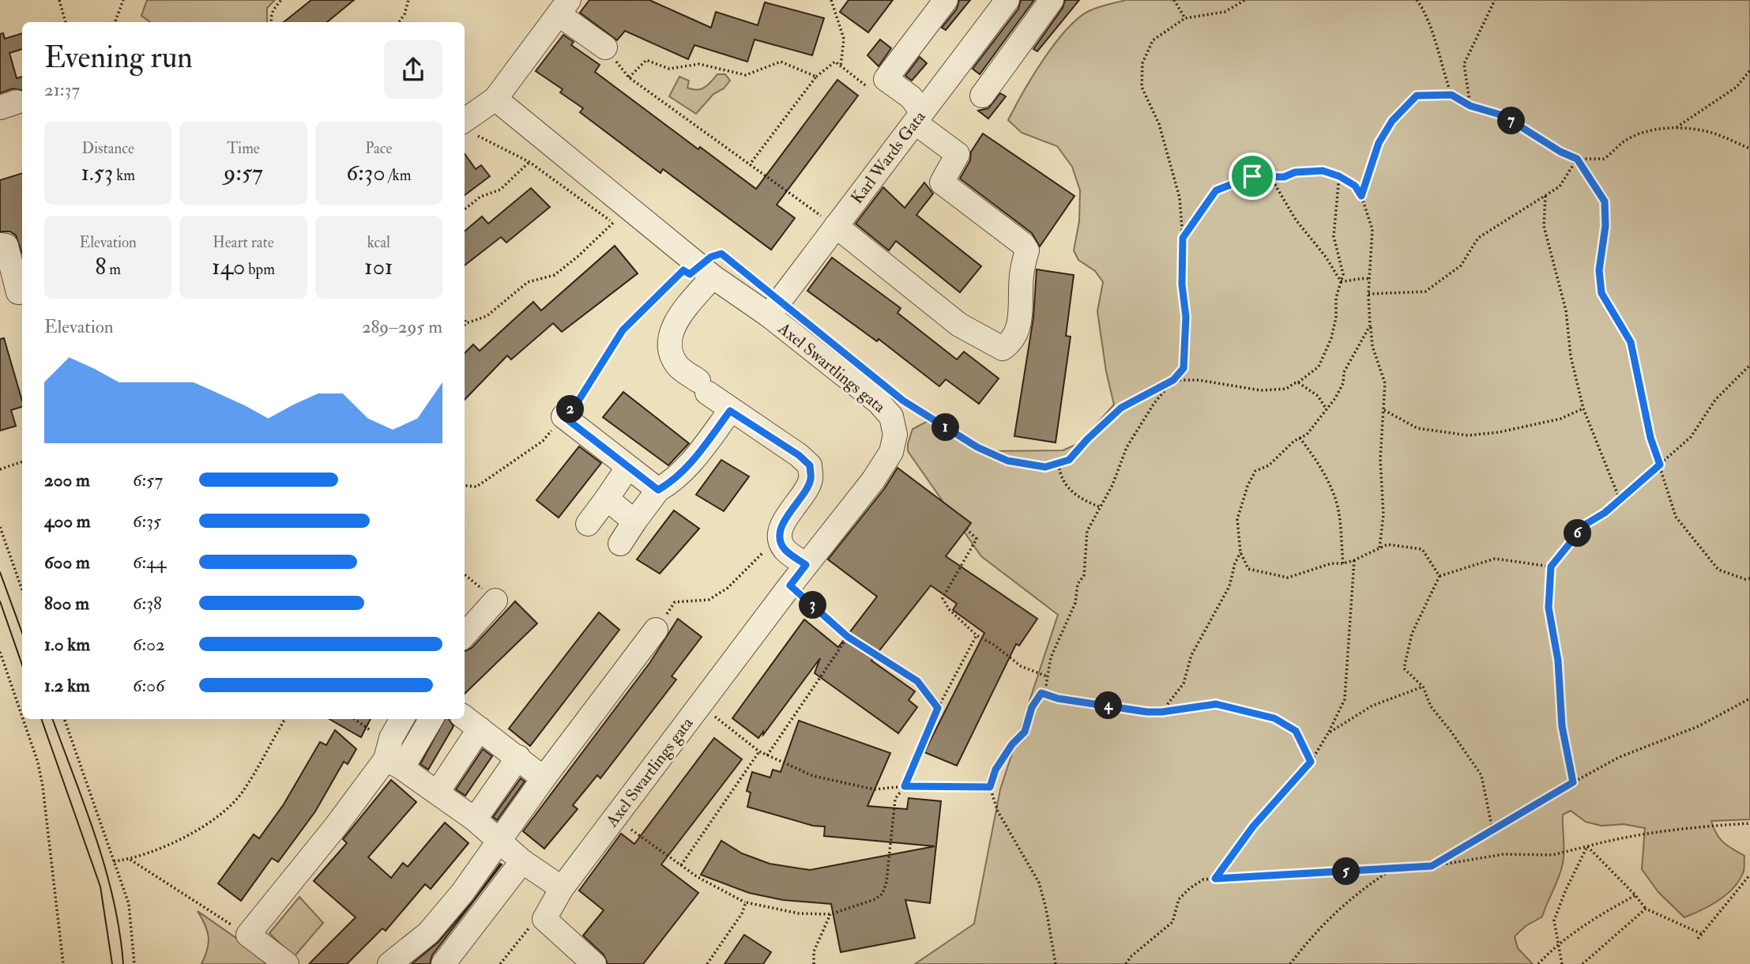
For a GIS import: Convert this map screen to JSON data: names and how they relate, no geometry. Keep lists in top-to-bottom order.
{
  "streets": {
    "street": ["Karl Wards Gata", "Axel Swartlings gata"]
  },
  "crossings": [
    ["Karl Wards Gata", "Axel Swartlings gata"]
  ],
  "page": {
    "heading": ["Evening run", "21:37"],
    "pins": [
      "7",
      "2",
      "1",
      "6",
      "3",
      "4",
      "5"
    ],
    "stats": [
      ["Distance", "1.53 km"],
      ["Time", "9:57"],
      ["Pace", "6:30 /km"],
      ["Elevation", "8 m"],
      ["Heart rate", "140 bpm"],
      ["kcal", "101"]
    ],
    "chart": ["Elevation", "289–295 m"],
    "list": [
      {
        "name": "200 m",
        "note": "6:57"
      },
      {
        "name": "400 m",
        "note": "6:35"
      },
      {
        "name": "600 m",
        "note": "6:44"
      },
      {
        "name": "800 m",
        "note": "6:38"
      },
      {
        "name": "1.0 km",
        "note": "6:02"
      },
      {
        "name": "1.2 km",
        "note": "6:06"
      }
    ]
  }
}
